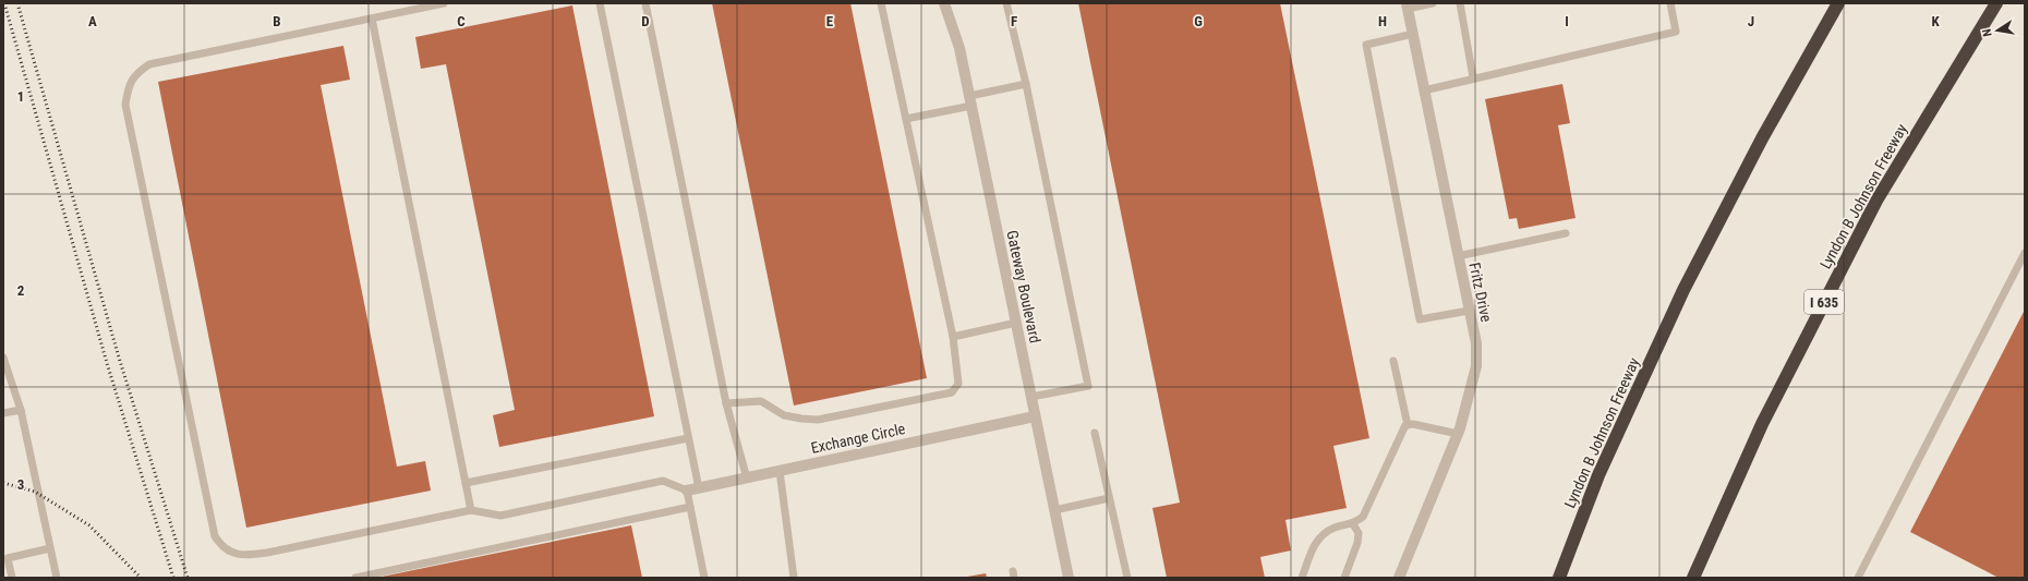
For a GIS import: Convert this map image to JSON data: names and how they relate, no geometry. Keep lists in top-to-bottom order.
{
  "streets": {
    "highway": ["Lyndon B Johnson Freeway", "I 635"],
    "street": ["Gateway Boulevard", "Fritz Drive", "Exchange Circle"]
  },
  "crossings": [
    ["Gateway Boulevard", "Exchange Circle"]
  ],
  "north": "left",
  "grid": {
    "columns": [
      "A",
      "B",
      "C",
      "D",
      "E",
      "F",
      "G",
      "H",
      "I",
      "J",
      "K"
    ],
    "rows": ["1", "2", "3"]
  }
}
